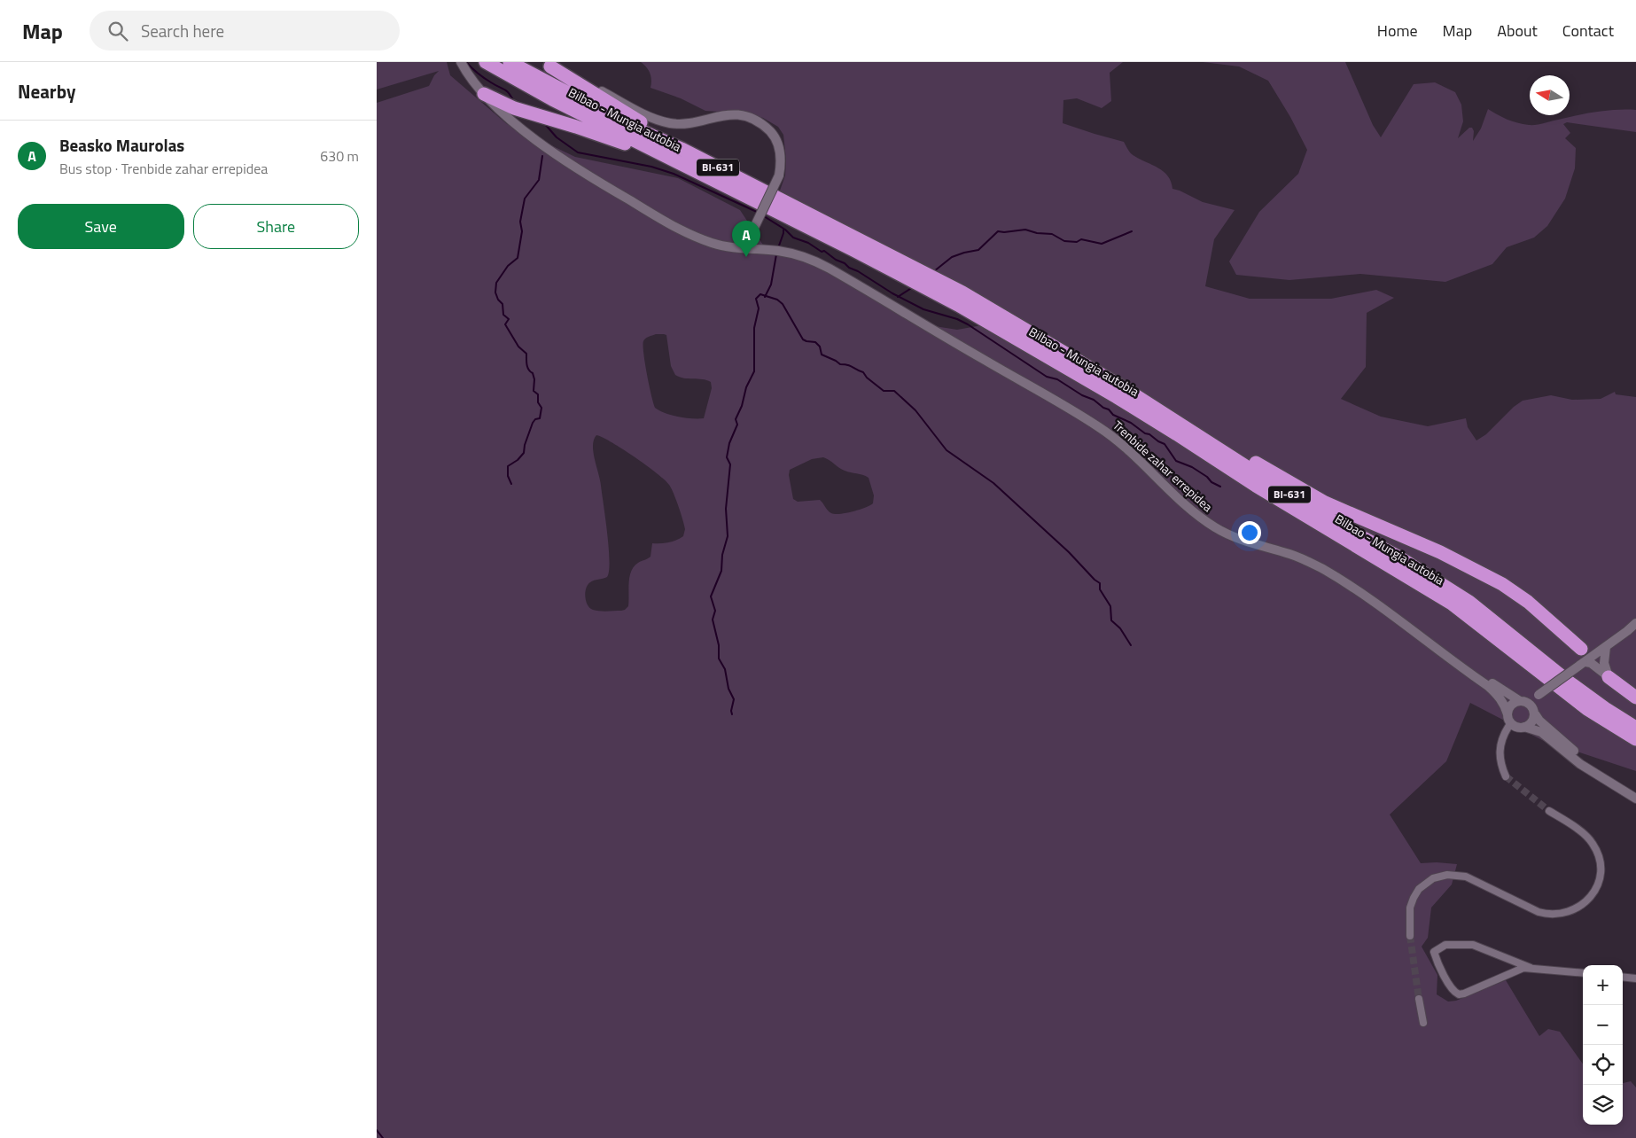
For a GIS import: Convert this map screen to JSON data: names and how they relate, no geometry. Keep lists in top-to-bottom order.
{
  "streets": {
    "highway": ["Bilbao - Mungia autobia", "BI-631"],
    "street": ["Trenbide zahar errepidea"]
  },
  "north": "left",
  "page": {
    "header": "Map",
    "search": "Search here",
    "nav": [
      "Home",
      "Map",
      "About",
      "Contact"
    ],
    "heading": "Nearby",
    "list": [
      {
        "mark": "A",
        "name": "Beasko Maurolas",
        "note": "Bus stop · Trenbide zahar errepidea",
        "value": "630 m"
      }
    ],
    "buttons": ["Save", "Share"],
    "pins": "A",
    "map_buttons": ["+", "−"]
  }
}
